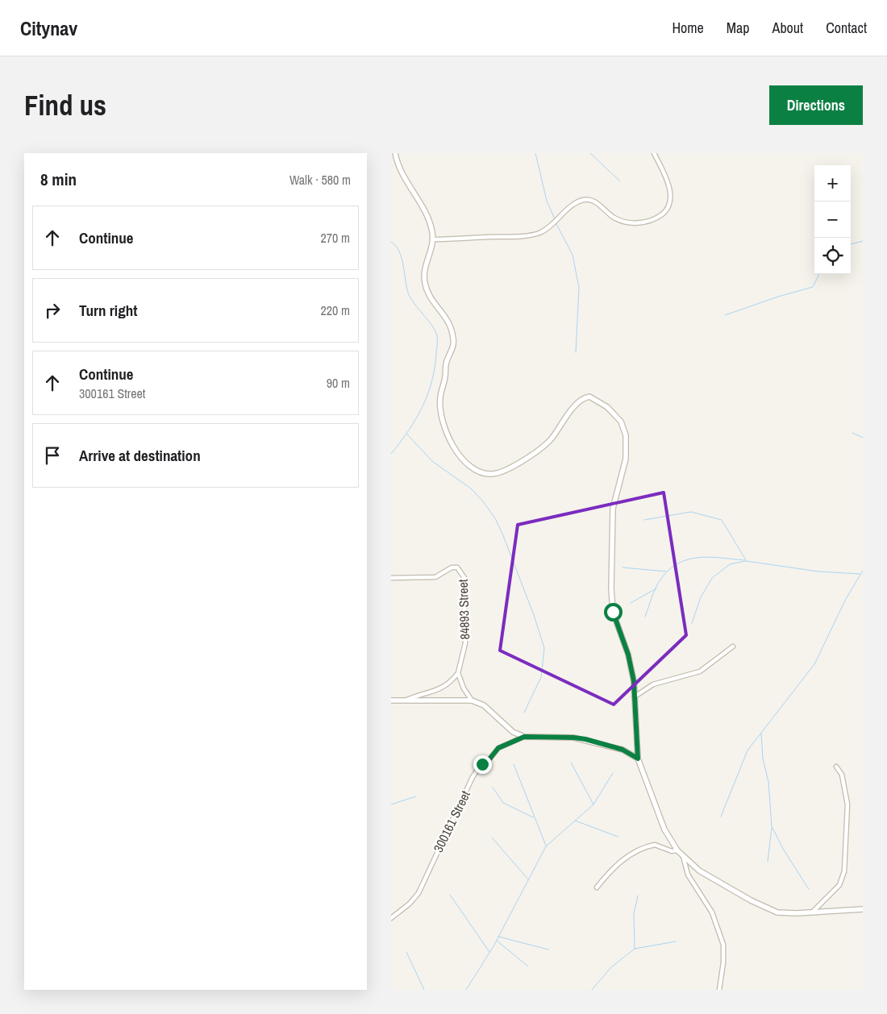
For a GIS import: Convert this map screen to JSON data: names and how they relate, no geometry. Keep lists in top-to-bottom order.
{
  "streets": {
    "street": ["84893 Street", "300161 Street"]
  },
  "page": {
    "header": "Citynav",
    "nav": [
      "Home",
      "Map",
      "About",
      "Contact"
    ],
    "buttons": "Directions",
    "title": "Find us",
    "heading": ["8 min", "Walk · 580 m"],
    "map_buttons": ["+", "−"],
    "list": [
      ["Continue", "270 m"],
      ["Turn right", "220 m"],
      ["Continue", "300161 Street", "90 m"],
      "Arrive at destination"
    ]
  }
}
